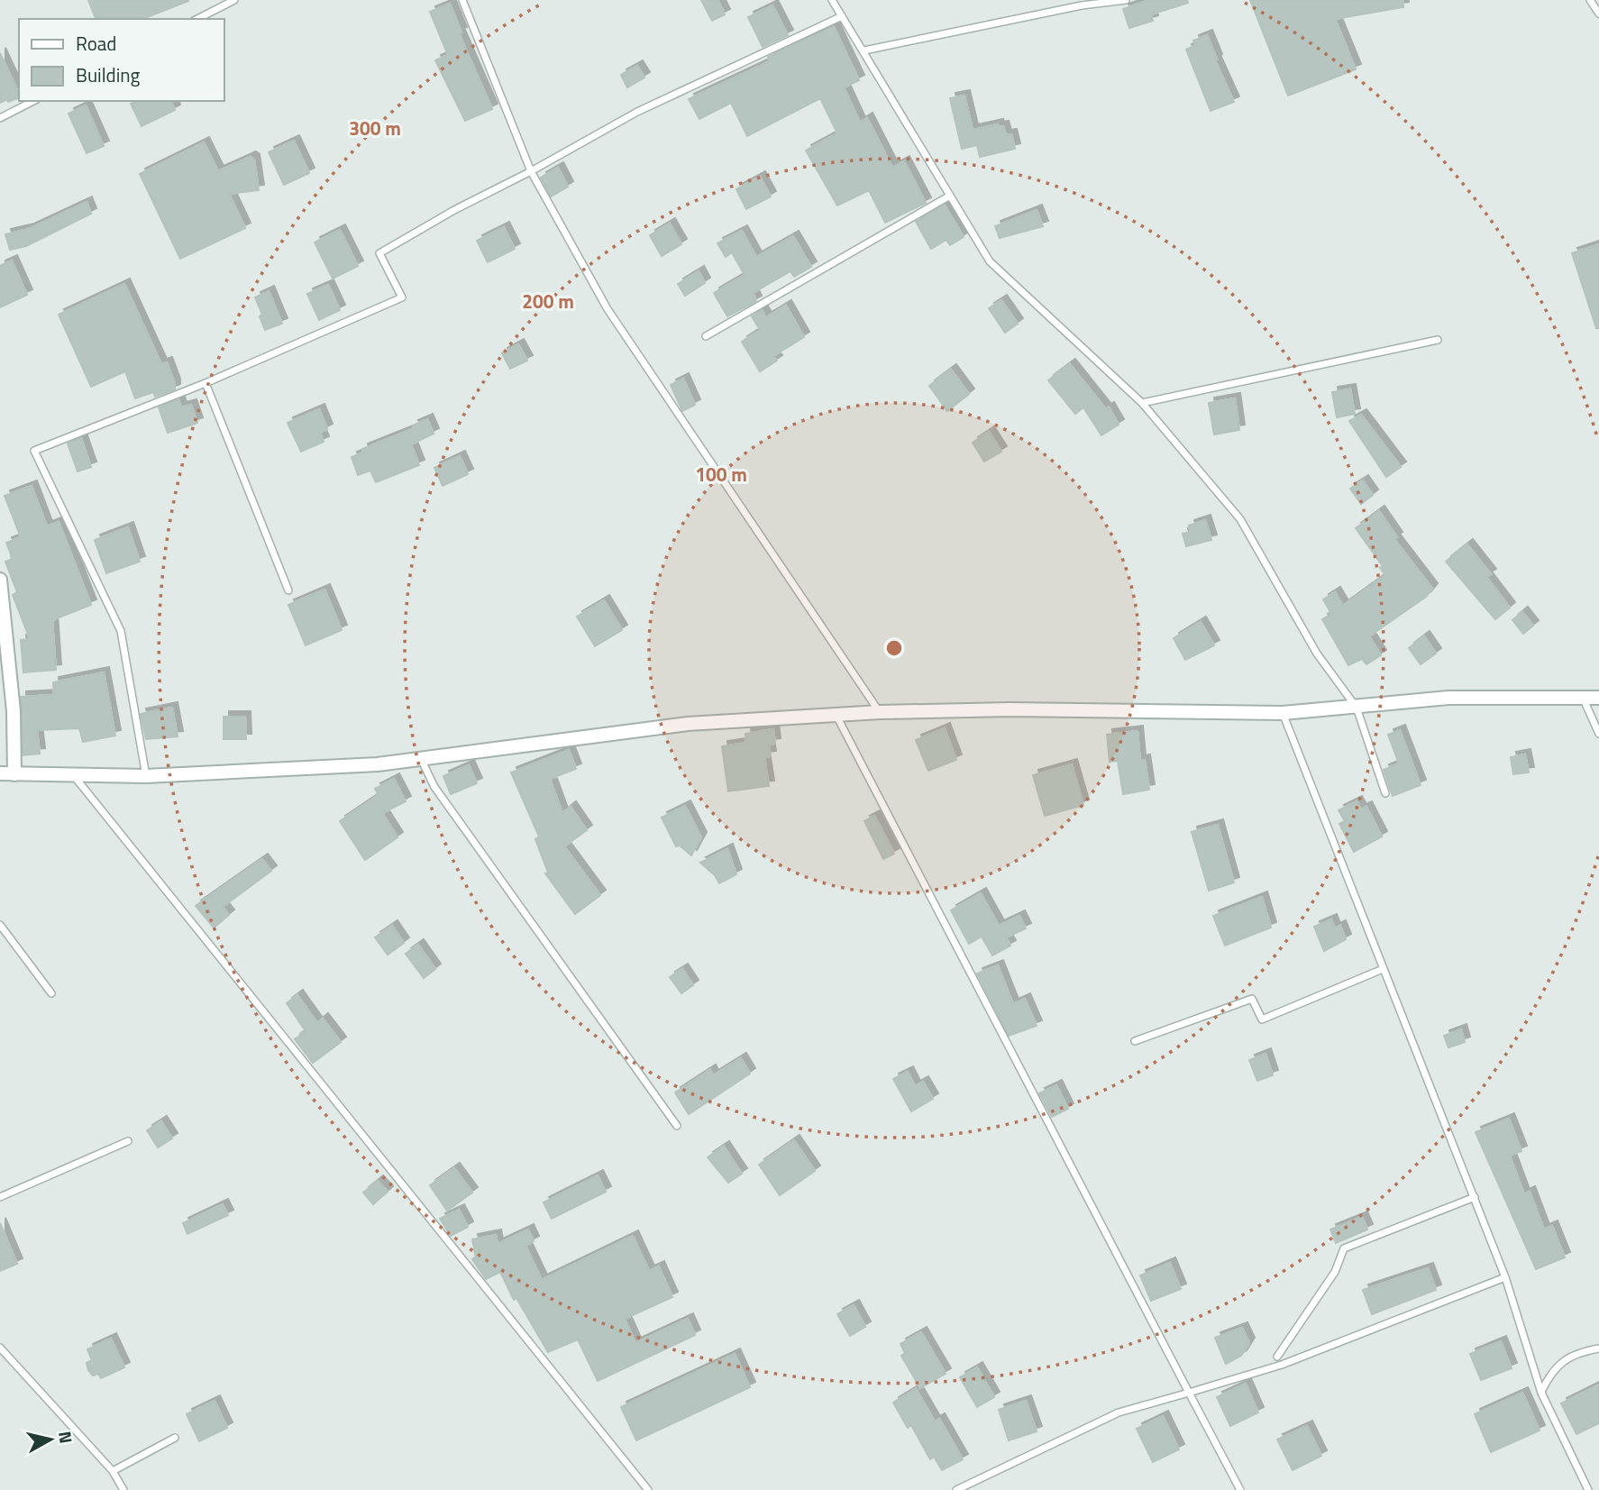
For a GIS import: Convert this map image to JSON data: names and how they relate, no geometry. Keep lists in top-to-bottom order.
{
  "legend": ["Road", "Building"],
  "north": "right",
  "rings": ["300 m", "200 m", "100 m"]
}
